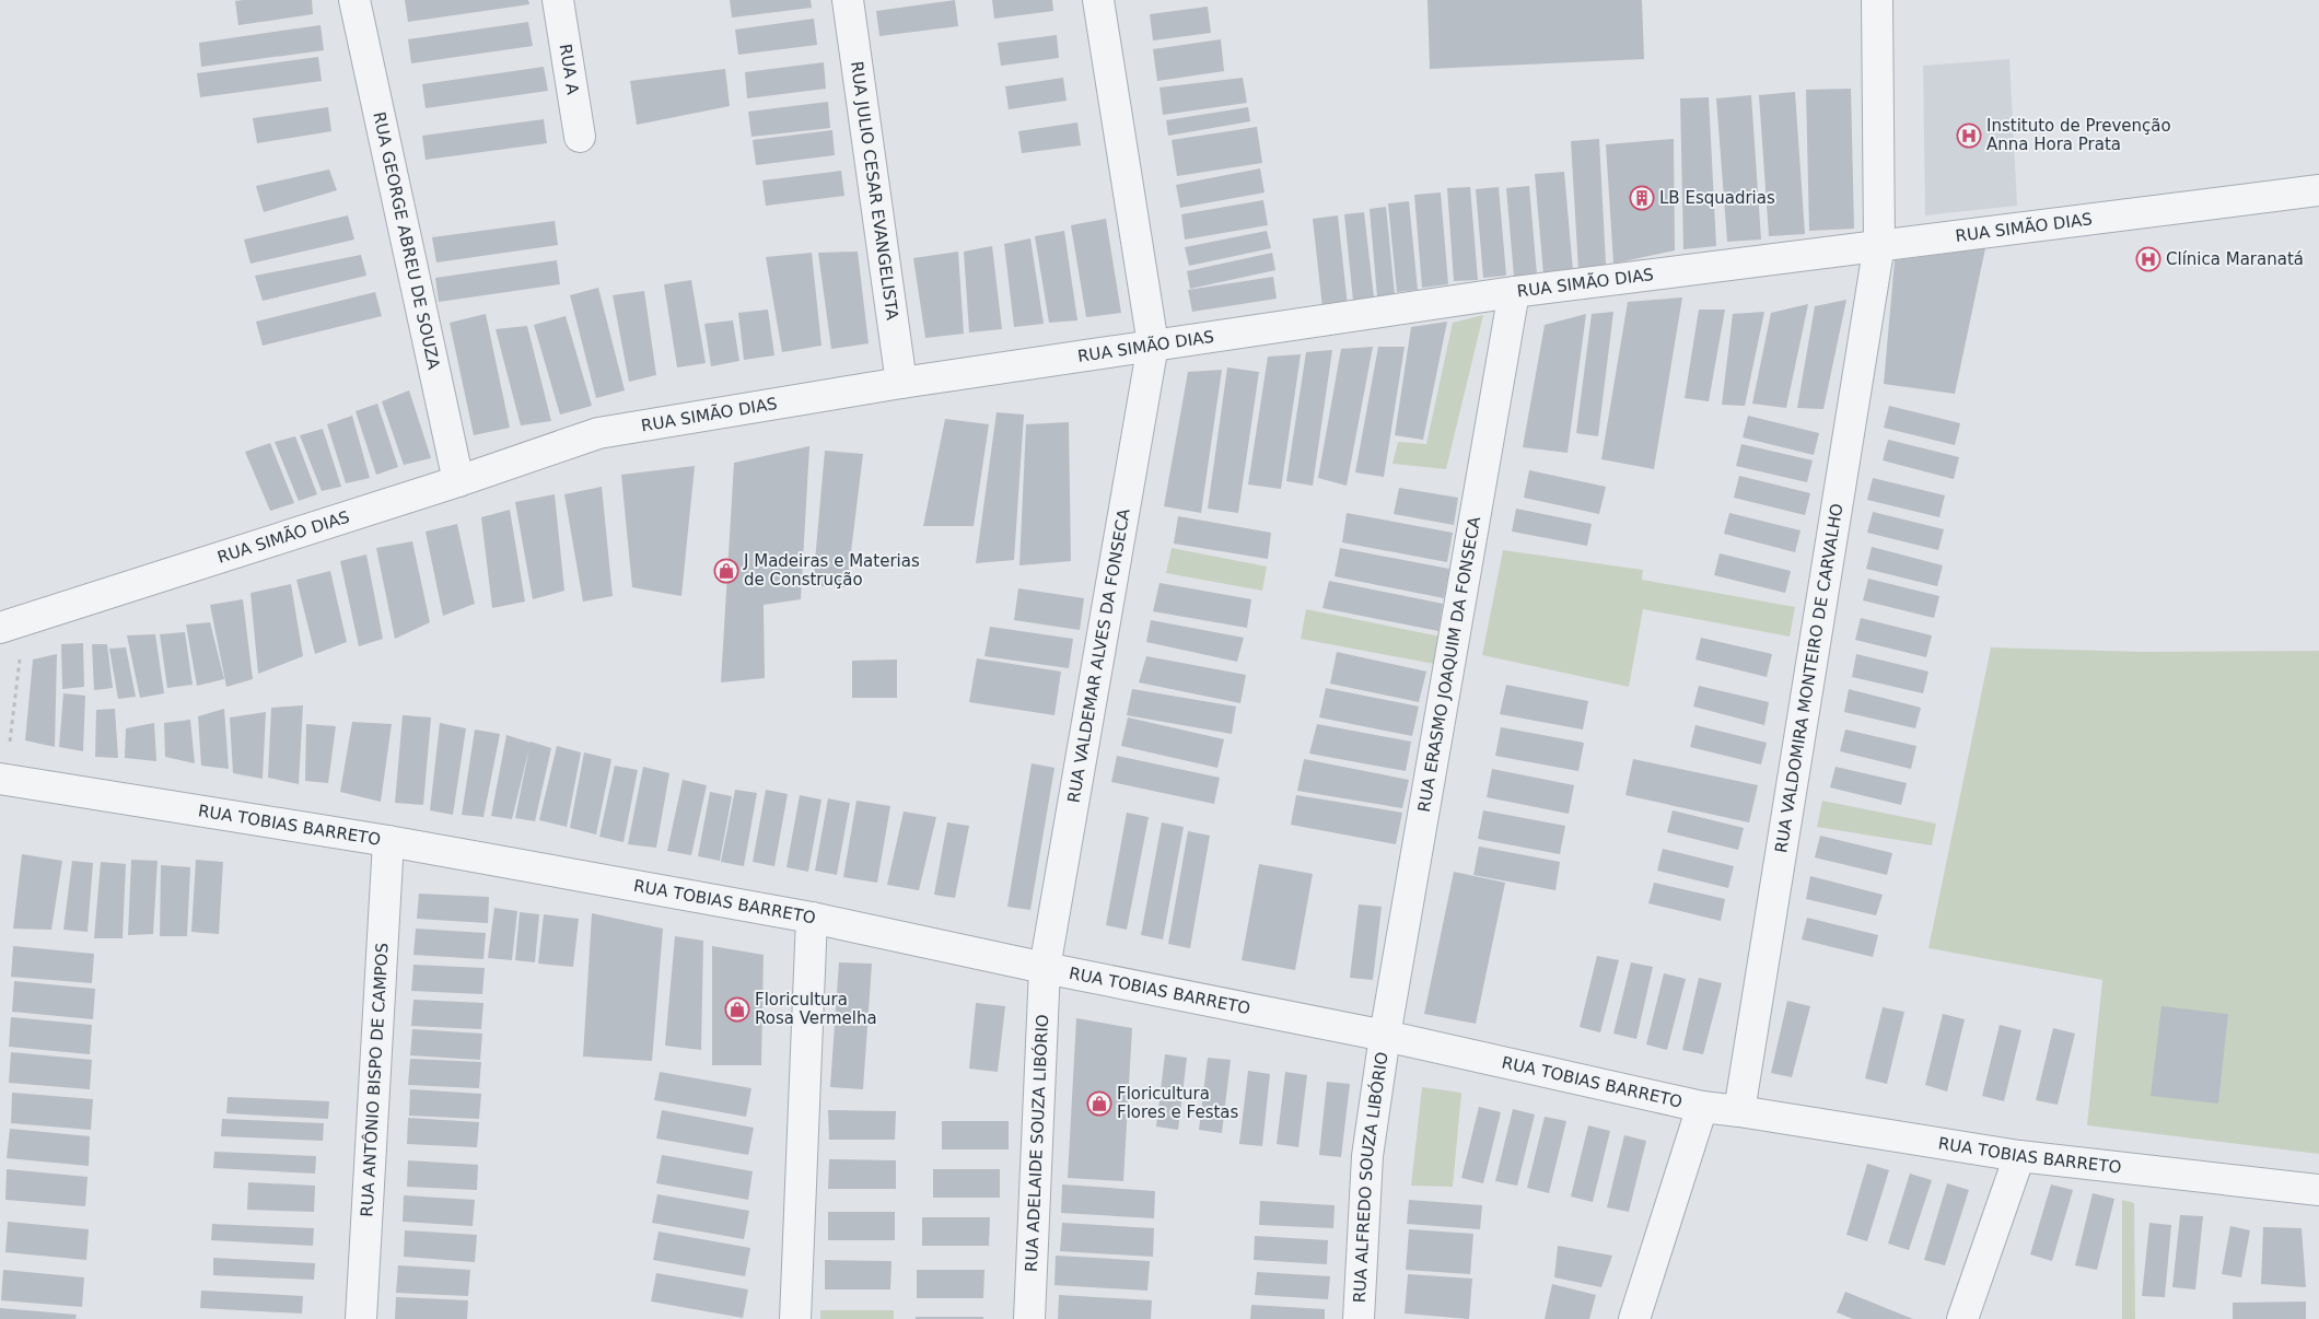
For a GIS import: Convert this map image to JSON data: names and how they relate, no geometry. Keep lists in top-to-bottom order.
{
  "streets": {
    "street": [
      "RUA A",
      "RUA JULIO CESAR EVANGELISTA",
      "RUA SIMÃO DIAS",
      "RUA GEORGE ABREU DE SOUZA",
      "RUA VALDEMAR ALVES DA FONSECA",
      "RUA ERASMO JOAQUIM DA FONSECA",
      "RUA VALDOMIRA MONTEIRO DE CARVALHO",
      "RUA TOBIAS BARRETO",
      "RUA ANTÔNIO BISPO DE CAMPOS",
      "RUA ADELAIDE SOUZA LIBÓRIO",
      "RUA ALFREDO SOUZA LIBÓRIO"
    ]
  },
  "crossings": [
    ["RUA JULIO CESAR EVANGELISTA", "RUA SIMÃO DIAS"],
    ["RUA SIMÃO DIAS", "RUA GEORGE ABREU DE SOUZA"],
    ["RUA SIMÃO DIAS", "RUA VALDEMAR ALVES DA FONSECA"],
    ["RUA SIMÃO DIAS", "RUA ERASMO JOAQUIM DA FONSECA"],
    ["RUA SIMÃO DIAS", "RUA VALDOMIRA MONTEIRO DE CARVALHO"],
    ["RUA VALDEMAR ALVES DA FONSECA", "RUA TOBIAS BARRETO"],
    ["RUA VALDEMAR ALVES DA FONSECA", "RUA ADELAIDE SOUZA LIBÓRIO"],
    ["RUA ERASMO JOAQUIM DA FONSECA", "RUA TOBIAS BARRETO"],
    ["RUA ERASMO JOAQUIM DA FONSECA", "RUA ALFREDO SOUZA LIBÓRIO"],
    ["RUA VALDOMIRA MONTEIRO DE CARVALHO", "RUA TOBIAS BARRETO"],
    ["RUA TOBIAS BARRETO", "RUA ANTÔNIO BISPO DE CAMPOS"],
    ["RUA TOBIAS BARRETO", "RUA ADELAIDE SOUZA LIBÓRIO"],
    ["RUA TOBIAS BARRETO", "RUA ALFREDO SOUZA LIBÓRIO"]
  ],
  "places": {
    "hospital": ["Instituto de Prevenção Anna Hora Prata", "Clínica Maranatá"],
    "building": ["LB Esquadrias"],
    "shop": ["J Madeiras e Materias de Construção", "Floricultura Rosa Vermelha", "Floricultura Flores e Festas"]
  }
}
